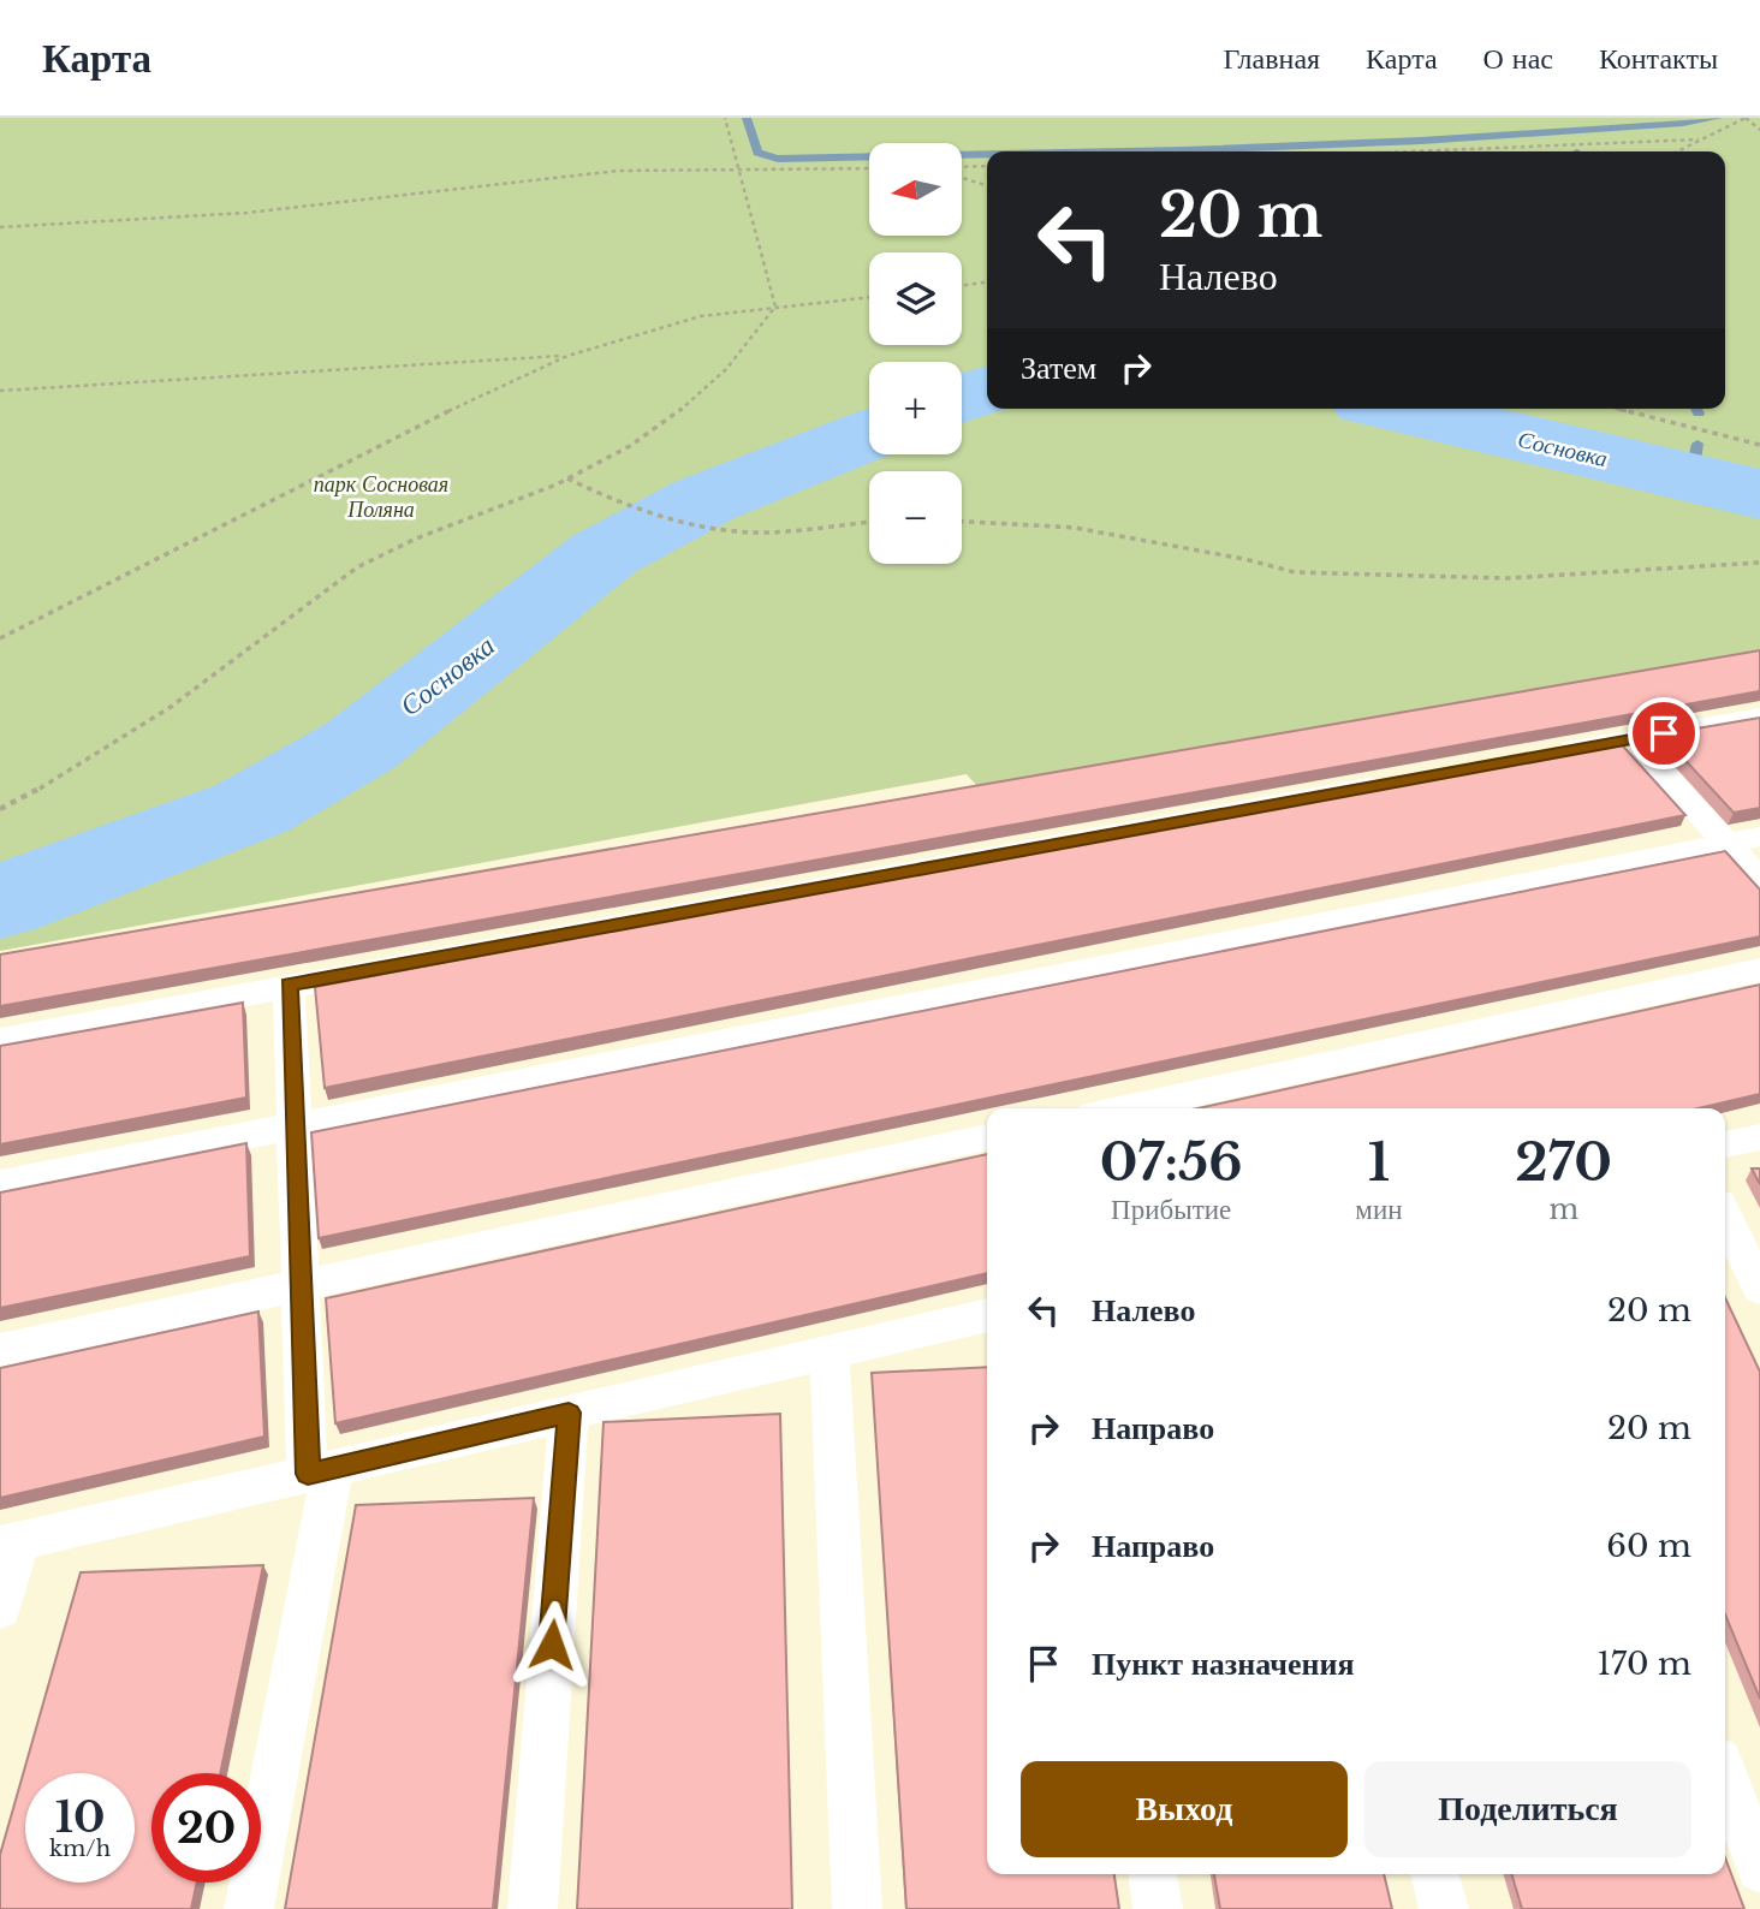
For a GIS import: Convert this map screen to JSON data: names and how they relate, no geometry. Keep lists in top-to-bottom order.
{
  "water": ["Сосновка"],
  "parks": ["парк Сосновая Поляна"],
  "north": "left",
  "page": {
    "header": "Карта",
    "nav": [
      "Главная",
      "Карта",
      "О нас",
      "Контакты"
    ],
    "map_buttons": ["+", "−"],
    "turn": ["20 m", "Налево"],
    "then": "Затем",
    "eta": [
      "07:56",
      "Прибытие",
      "1",
      "мин",
      "270",
      "m"
    ],
    "list": [
      {
        "name": "Налево",
        "value": "20 m"
      },
      {
        "name": "Направо",
        "value": "20 m"
      },
      {
        "name": "Направо",
        "value": "60 m"
      },
      {
        "name": "Пункт назначения",
        "value": "170 m"
      }
    ],
    "buttons": ["Выход", "Поделиться"],
    "speed": "10 km/h",
    "limit": "20"
  }
}
